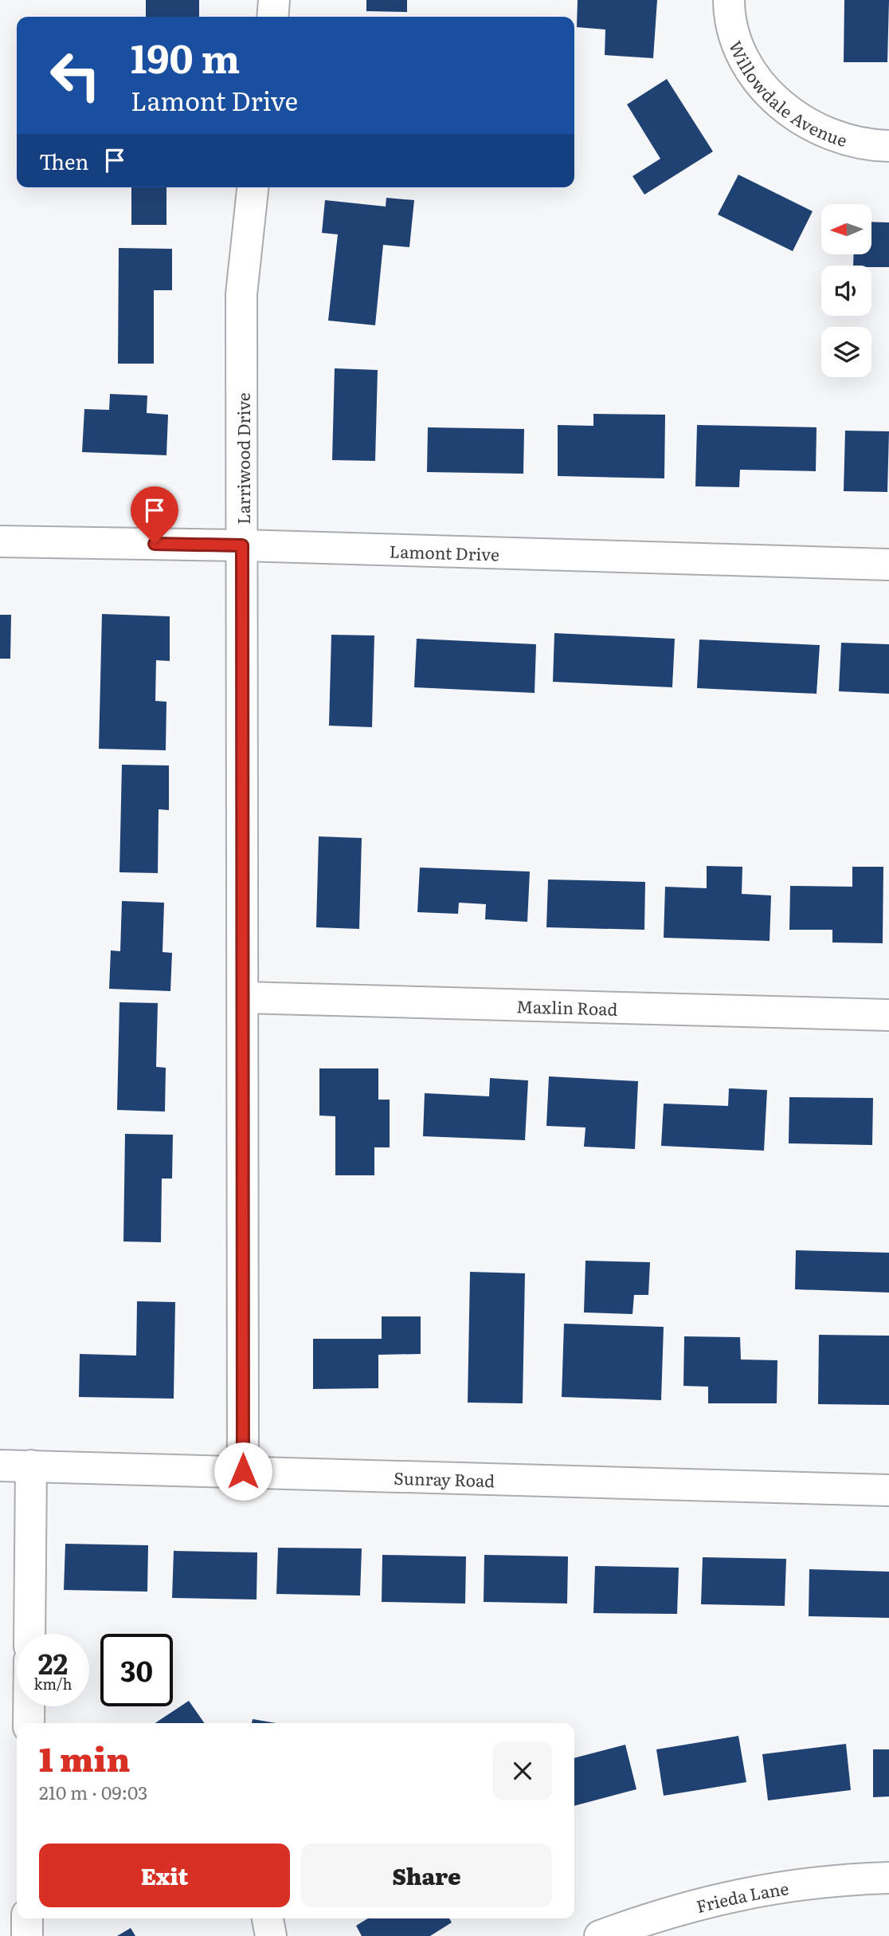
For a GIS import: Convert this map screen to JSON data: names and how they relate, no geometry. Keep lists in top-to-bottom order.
{
  "streets": {
    "street": [
      "Willowdale Avenue",
      "Larriwood Drive",
      "Lamont Drive",
      "Maxlin Road",
      "Sunray Road",
      "Frieda Lane"
    ]
  },
  "crossings": [
    ["Larriwood Drive", "Lamont Drive"],
    ["Larriwood Drive", "Maxlin Road"],
    ["Larriwood Drive", "Sunray Road"]
  ],
  "north": "left",
  "page": {
    "turn": ["190 m", "Lamont Drive"],
    "then": "Then",
    "speed": "22 km/h",
    "limit": "30",
    "heading": ["1 min", "210 m · 09:03"],
    "buttons": ["Exit", "Share"]
  }
}
